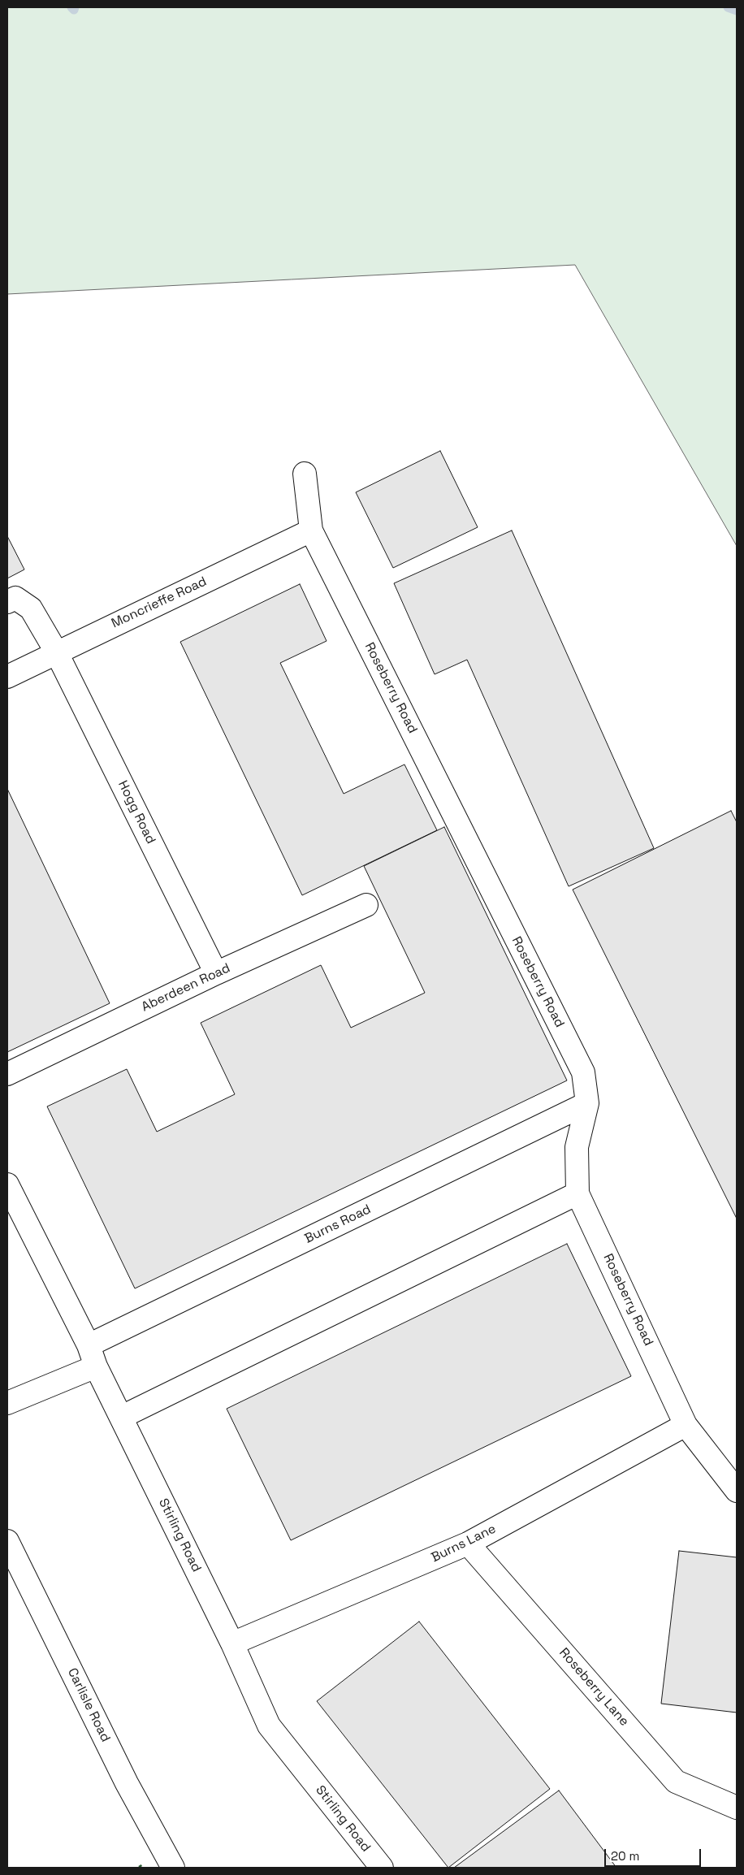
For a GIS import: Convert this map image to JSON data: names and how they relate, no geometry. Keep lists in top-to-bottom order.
{
  "streets": {
    "street": [
      "Moncrieffe Road",
      "Roseberry Road",
      "Hogg Road",
      "Aberdeen Road",
      "Burns Road",
      "Stirling Road",
      "Burns Lane",
      "Roseberry Lane",
      "Carlisle Road"
    ]
  },
  "crossings": [
    ["Moncrieffe Road", "Roseberry Road"],
    ["Moncrieffe Road", "Hogg Road"],
    ["Roseberry Road", "Burns Road"],
    ["Roseberry Road", "Burns Lane"],
    ["Hogg Road", "Aberdeen Road"],
    ["Burns Road", "Stirling Road"],
    ["Stirling Road", "Burns Lane"],
    ["Burns Lane", "Roseberry Lane"]
  ],
  "scale_bar": "20 m"
}
